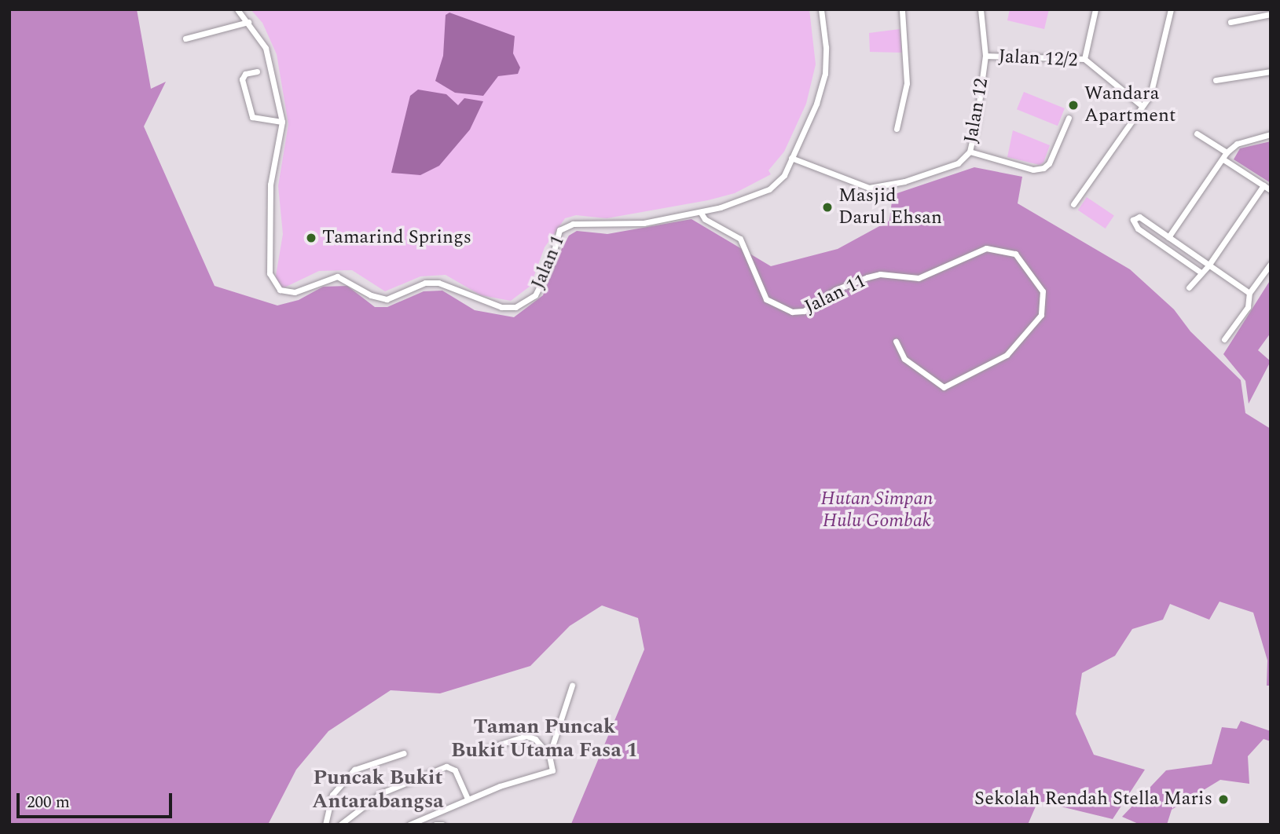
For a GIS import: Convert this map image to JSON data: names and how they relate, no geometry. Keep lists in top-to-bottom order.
{
  "streets": {
    "street": [
      "Jalan 12/2",
      "Jalan 12",
      "Jalan 1",
      "Jalan 11"
    ]
  },
  "crossings": [
    ["Jalan 12/2", "Jalan 12"],
    ["Jalan 12", "Jalan 1"],
    ["Jalan 1", "Jalan 11"]
  ],
  "districts": ["Taman Puncak Bukit Utama Fasa 1", "Puncak Bukit Antarabangsa"],
  "parks": ["Hutan Simpan Hulu Gombak"],
  "places": [
    "Wandara Apartment",
    "Masjid Darul Ehsan",
    "Tamarind Springs",
    "Sekolah Rendah Stella Maris"
  ],
  "scale_bar": "200 m"
}
